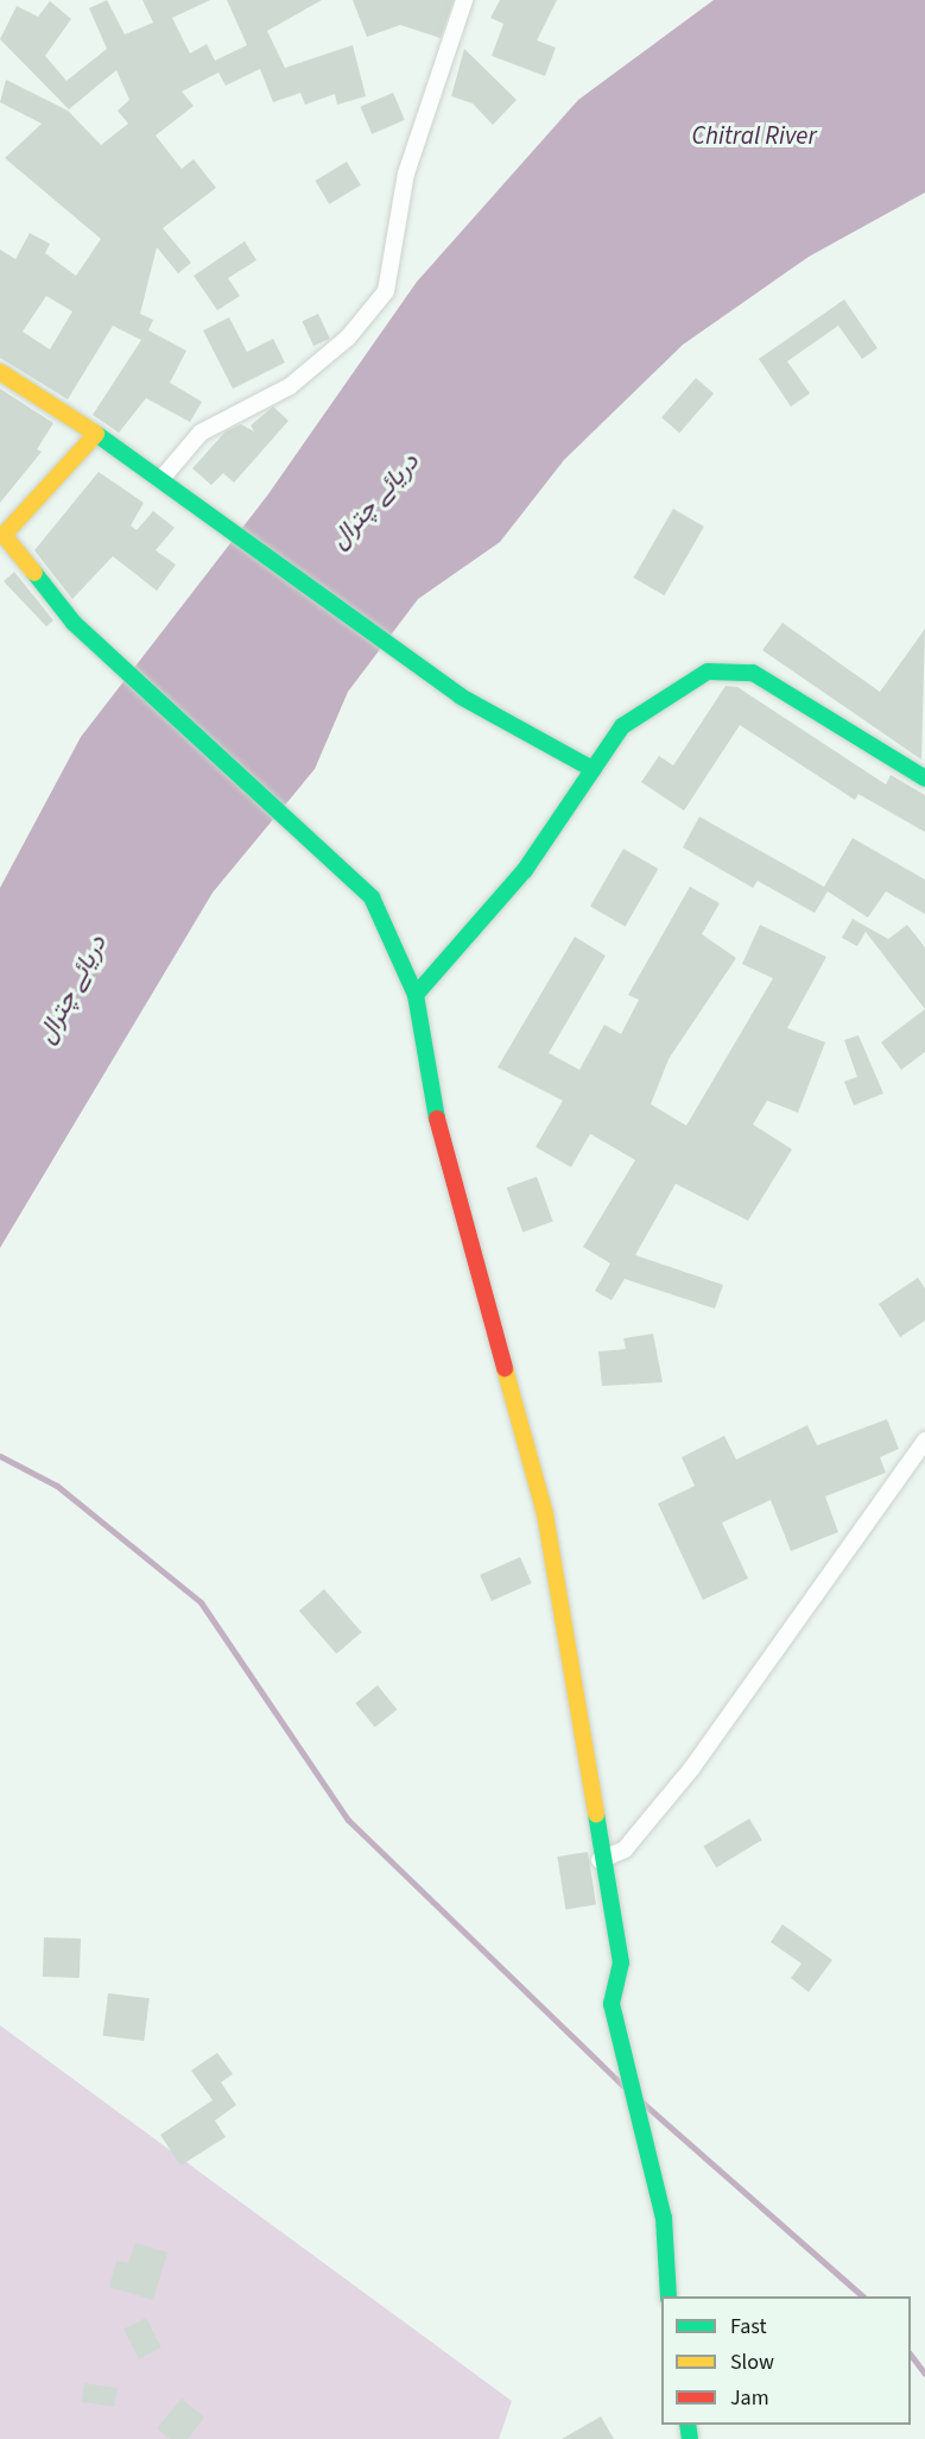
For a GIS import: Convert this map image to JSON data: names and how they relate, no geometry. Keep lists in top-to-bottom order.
{
  "water": ["Chitral River", "دریائے چترال"],
  "legend": ["Fast", "Slow", "Jam"]
}
